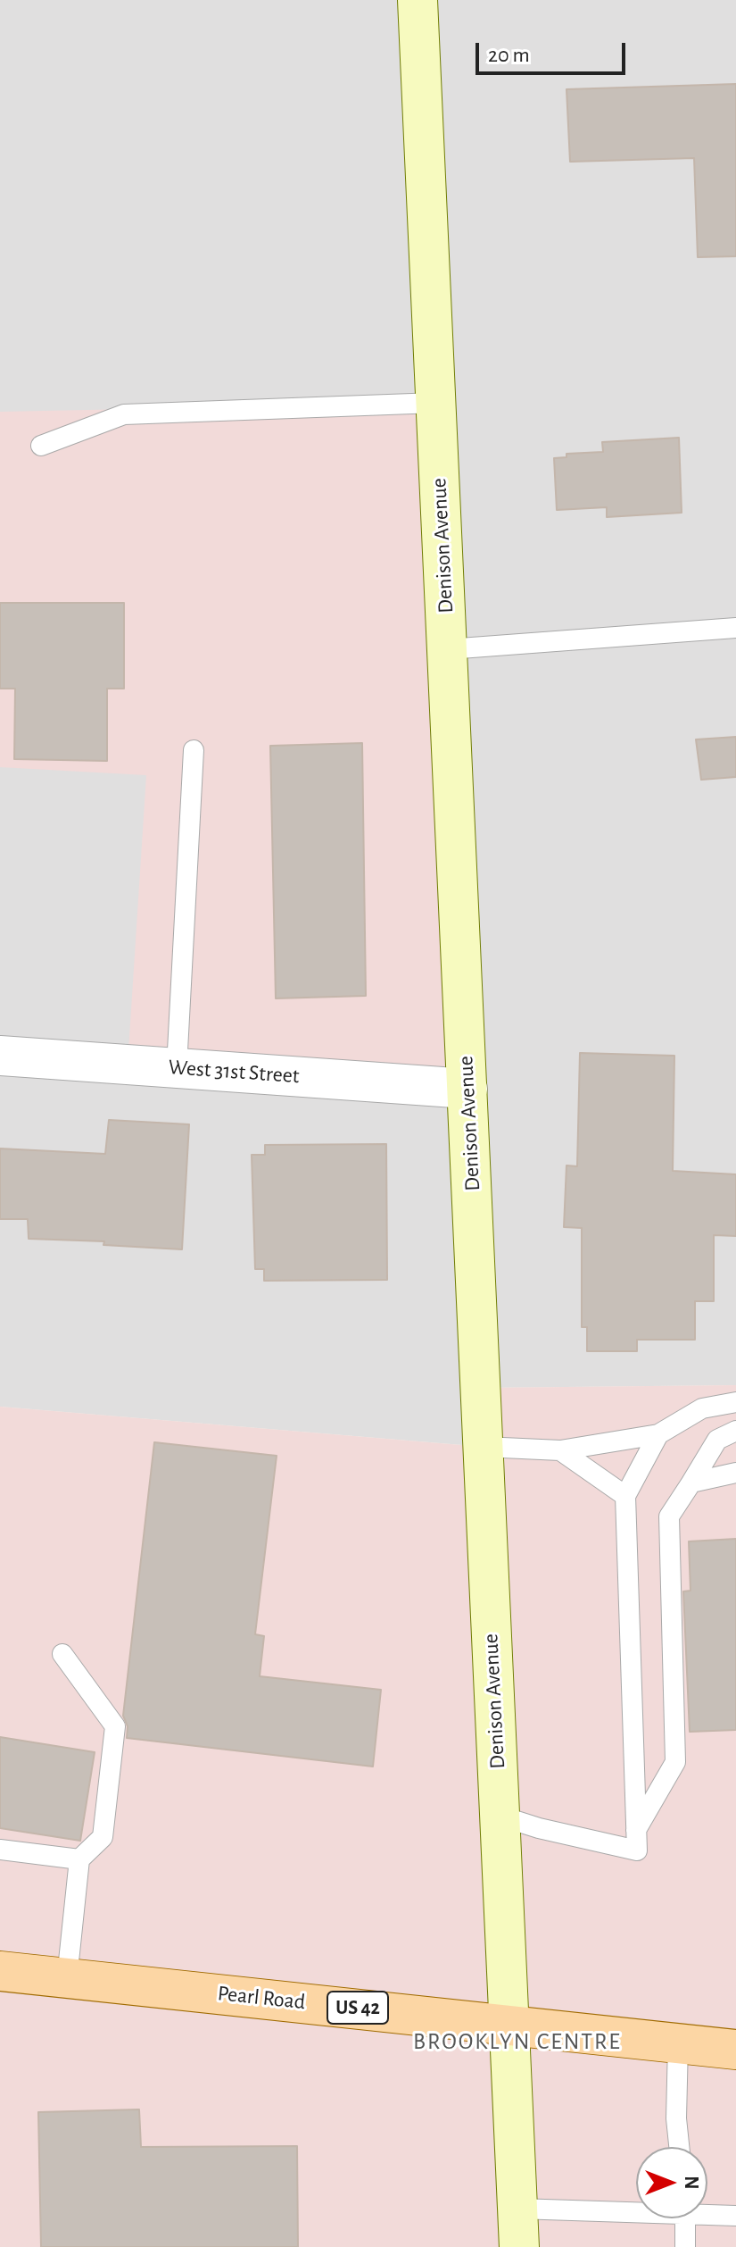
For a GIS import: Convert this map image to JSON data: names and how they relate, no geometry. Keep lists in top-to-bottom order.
{
  "streets": {
    "main road": ["Denison Avenue", "Pearl Road", "US 42"],
    "street": ["West 31st Street"]
  },
  "crossings": [
    ["Denison Avenue", "West 31st Street"],
    ["Denison Avenue", "Pearl Road"]
  ],
  "districts": ["BROOKLYN CENTRE"],
  "scale_bar": "20 m",
  "north": "right"
}
